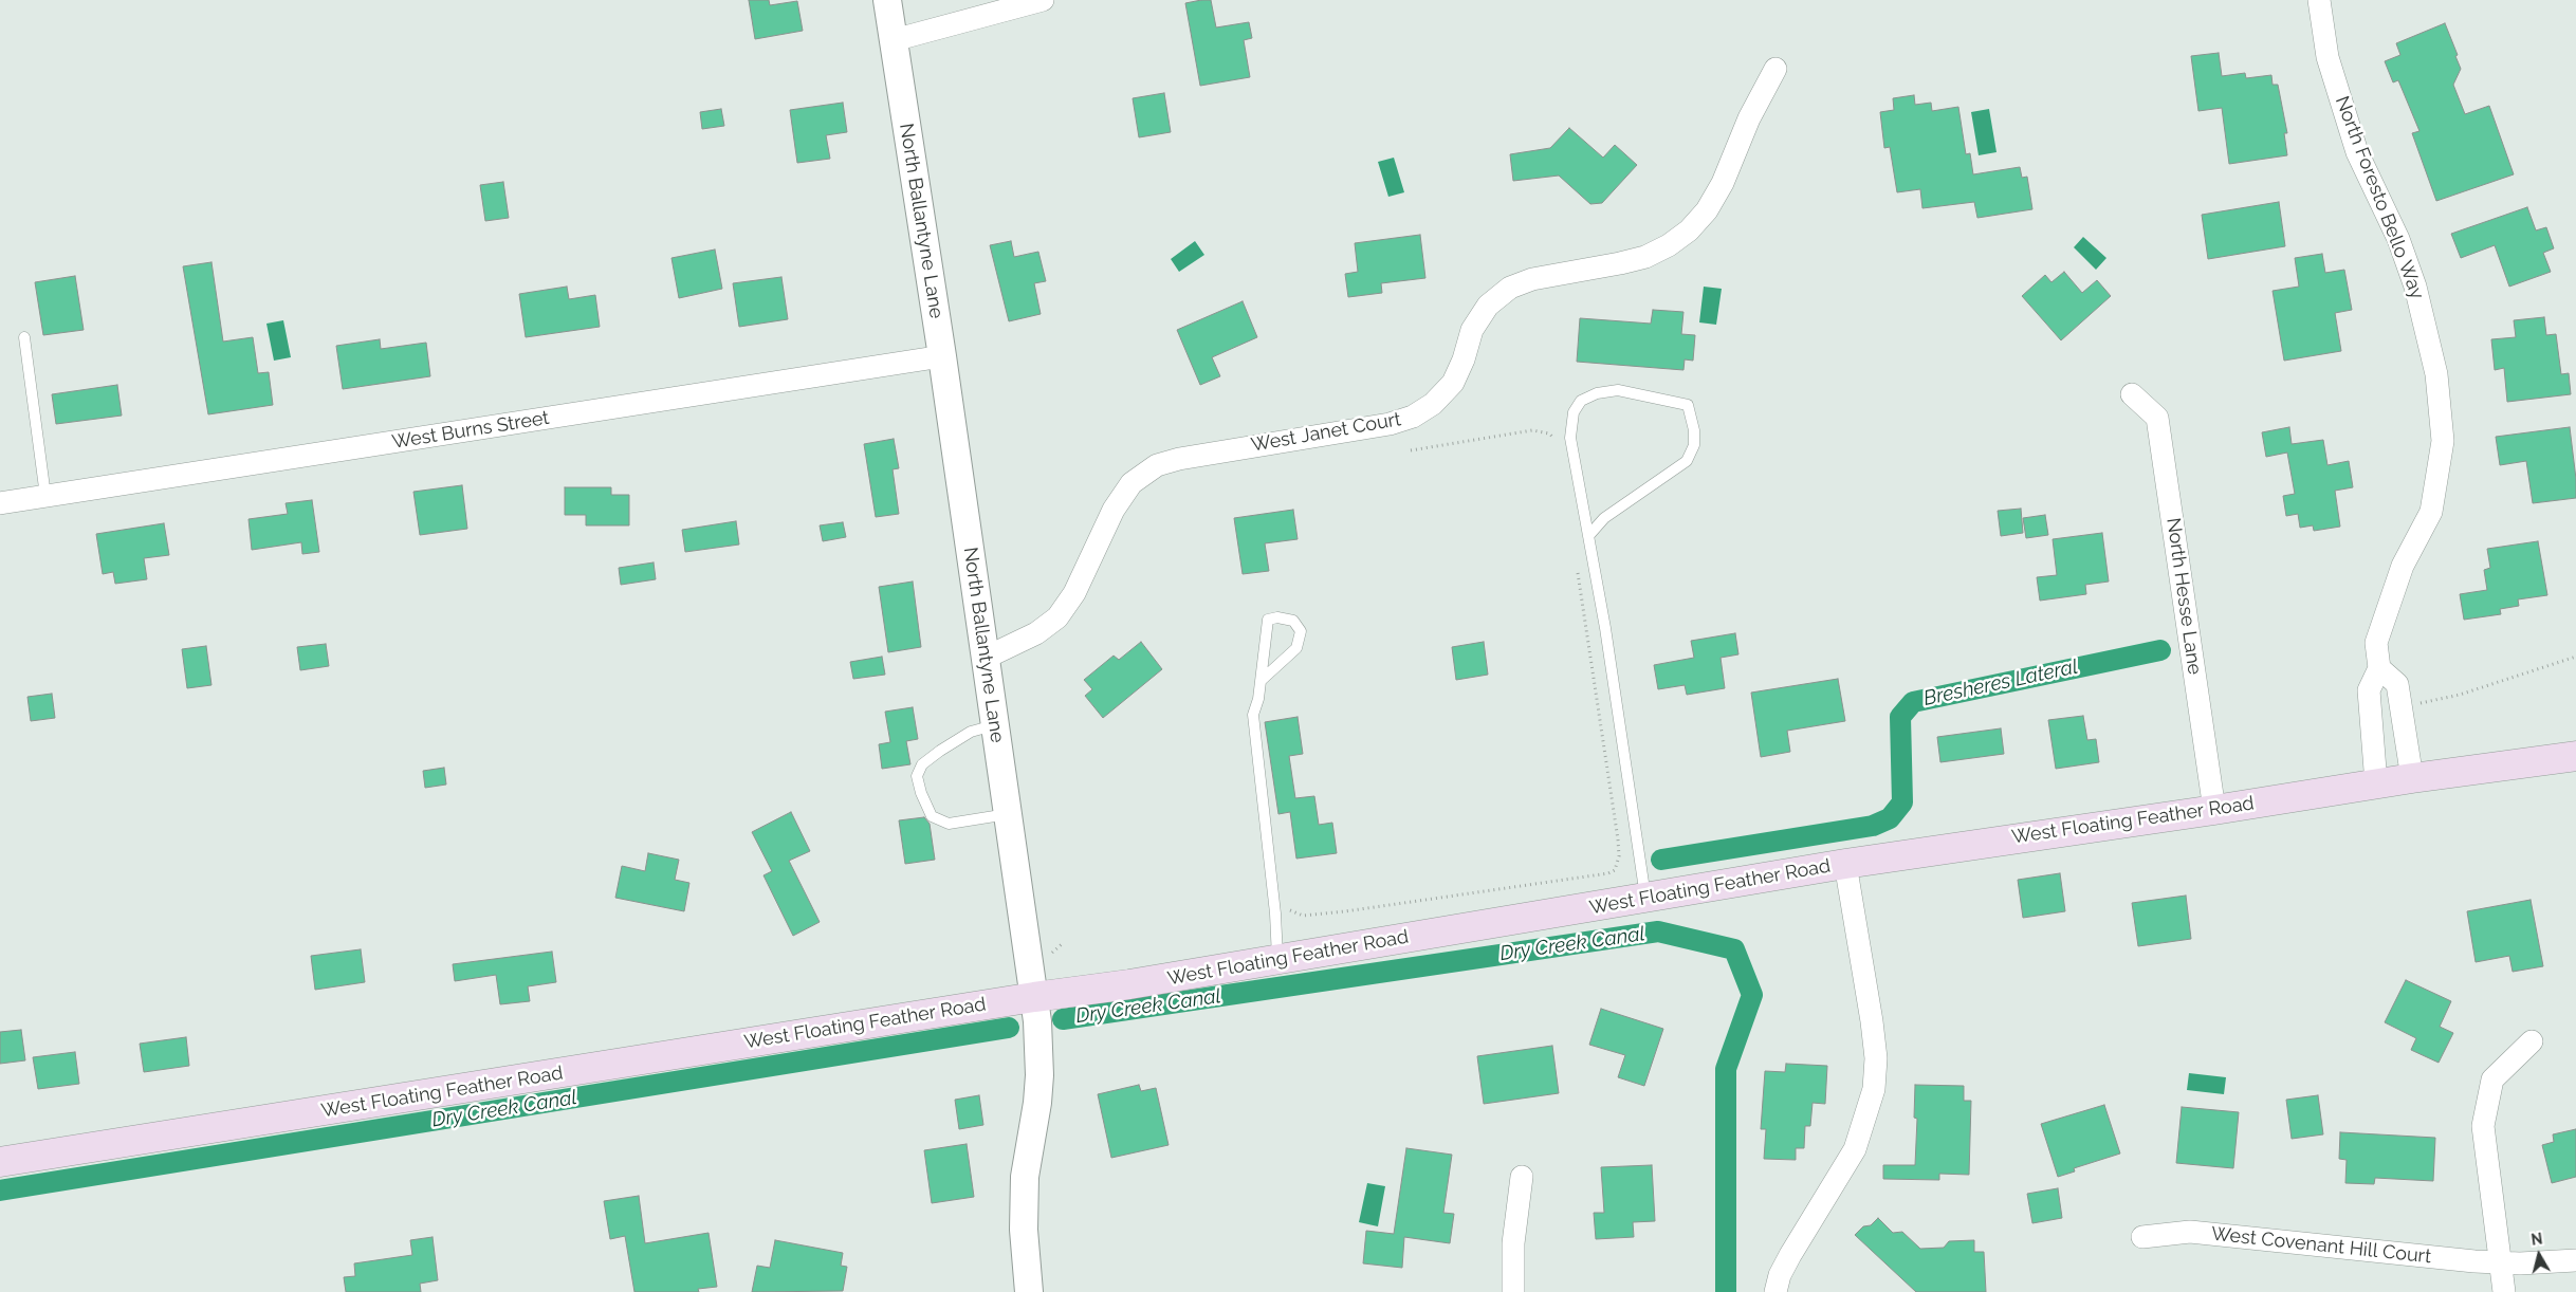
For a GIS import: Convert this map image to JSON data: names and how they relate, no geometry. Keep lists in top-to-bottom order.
{
  "streets": {
    "main road": ["West Floating Feather Road"],
    "street": [
      "North Foresto Bello Way",
      "North Ballantyne Lane",
      "West Burns Street",
      "West Janet Court",
      "North Hesse Lane",
      "West Covenant Hill Court"
    ]
  },
  "crossings": [
    ["North Foresto Bello Way", "West Floating Feather Road"],
    ["North Ballantyne Lane", "West Burns Street"],
    ["North Ballantyne Lane", "West Janet Court"],
    ["North Ballantyne Lane", "West Floating Feather Road"],
    ["North Hesse Lane", "West Floating Feather Road"]
  ],
  "water": ["Bresheres Lateral", "Dry Creek Canal"],
  "north": "top"
}
